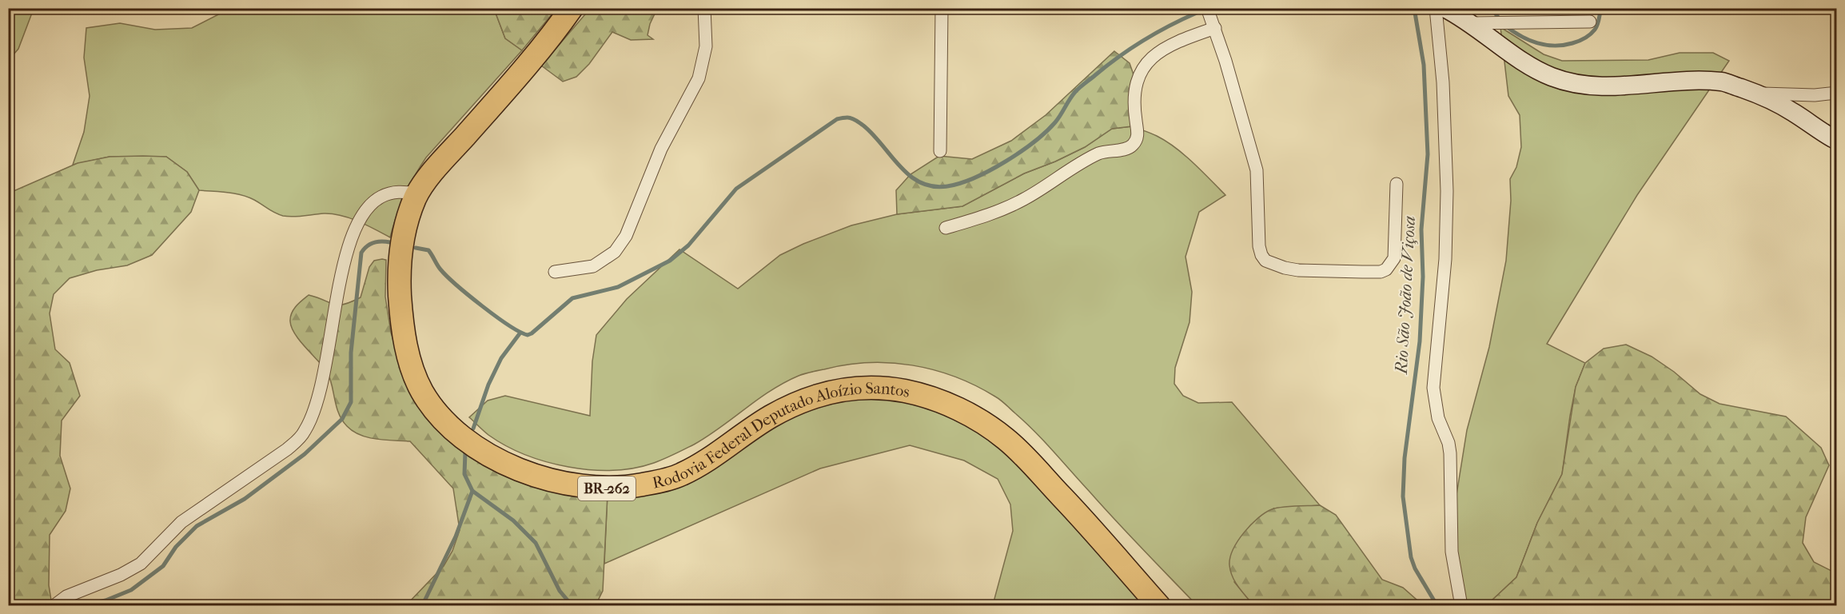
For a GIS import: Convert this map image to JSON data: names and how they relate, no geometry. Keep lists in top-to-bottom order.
{
  "streets": {
    "highway": ["Rodovia Federal Deputado Aloízio Santos", "BR-262"]
  },
  "water": ["Rio São João de Viçosa"]
}
